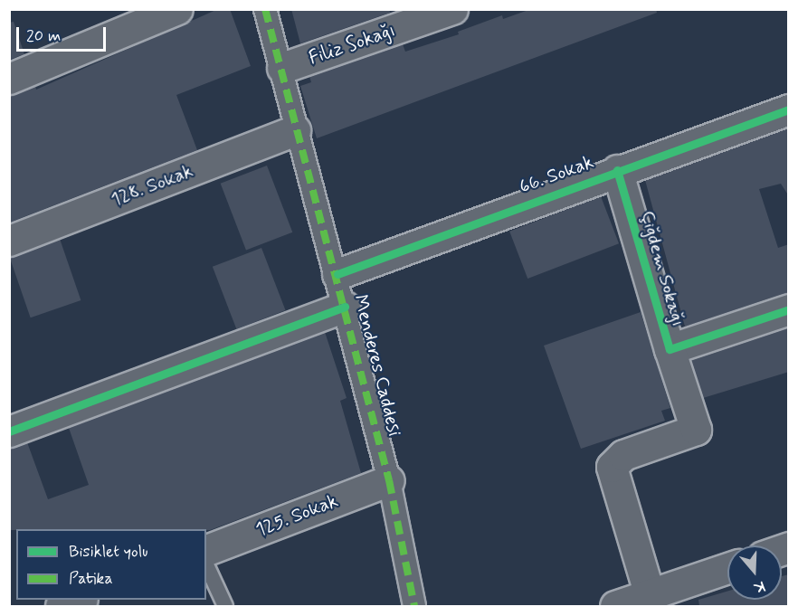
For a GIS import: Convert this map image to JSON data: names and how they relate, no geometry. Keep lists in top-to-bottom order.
{
  "streets": {
    "street": [
      "Filiz Sokağı",
      "66. Sokak",
      "128. Sokak",
      "Çiğdem Sokağı",
      "Menderes Caddesi",
      "125. Sokak"
    ]
  },
  "crossings": [
    ["Filiz Sokağı", "Menderes Caddesi"],
    ["66. Sokak", "Çiğdem Sokağı"],
    ["66. Sokak", "Menderes Caddesi"],
    ["128. Sokak", "Menderes Caddesi"],
    ["Menderes Caddesi", "125. Sokak"]
  ],
  "legend": ["Bisiklet yolu", "Patika"],
  "scale_bar": "20 m",
  "north": "bottom"
}
